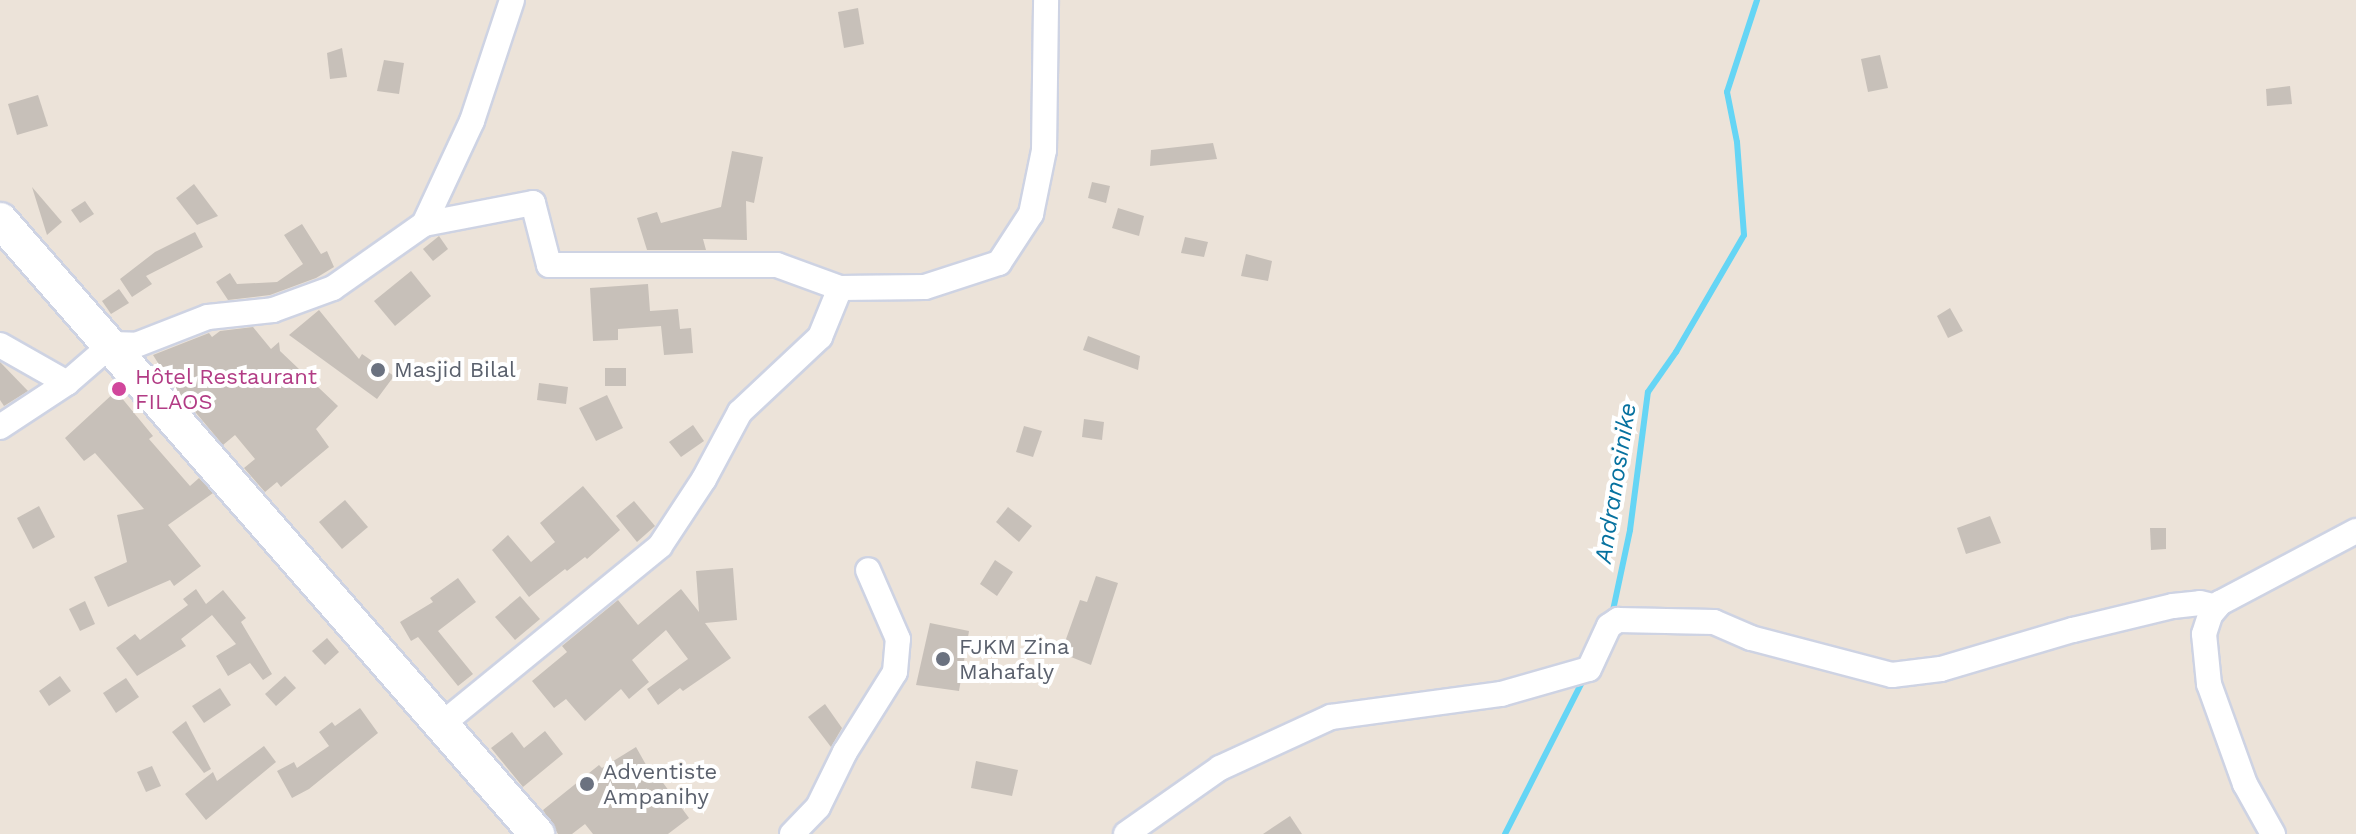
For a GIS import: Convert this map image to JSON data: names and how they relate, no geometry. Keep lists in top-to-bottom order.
{
  "water": ["Andranosinike"],
  "places": [
    "Masjid Bilal",
    "Hôtel Restaurant FILAOS",
    "FJKM Zina Mahafaly",
    "Adventiste Ampanihy"
  ]
}
